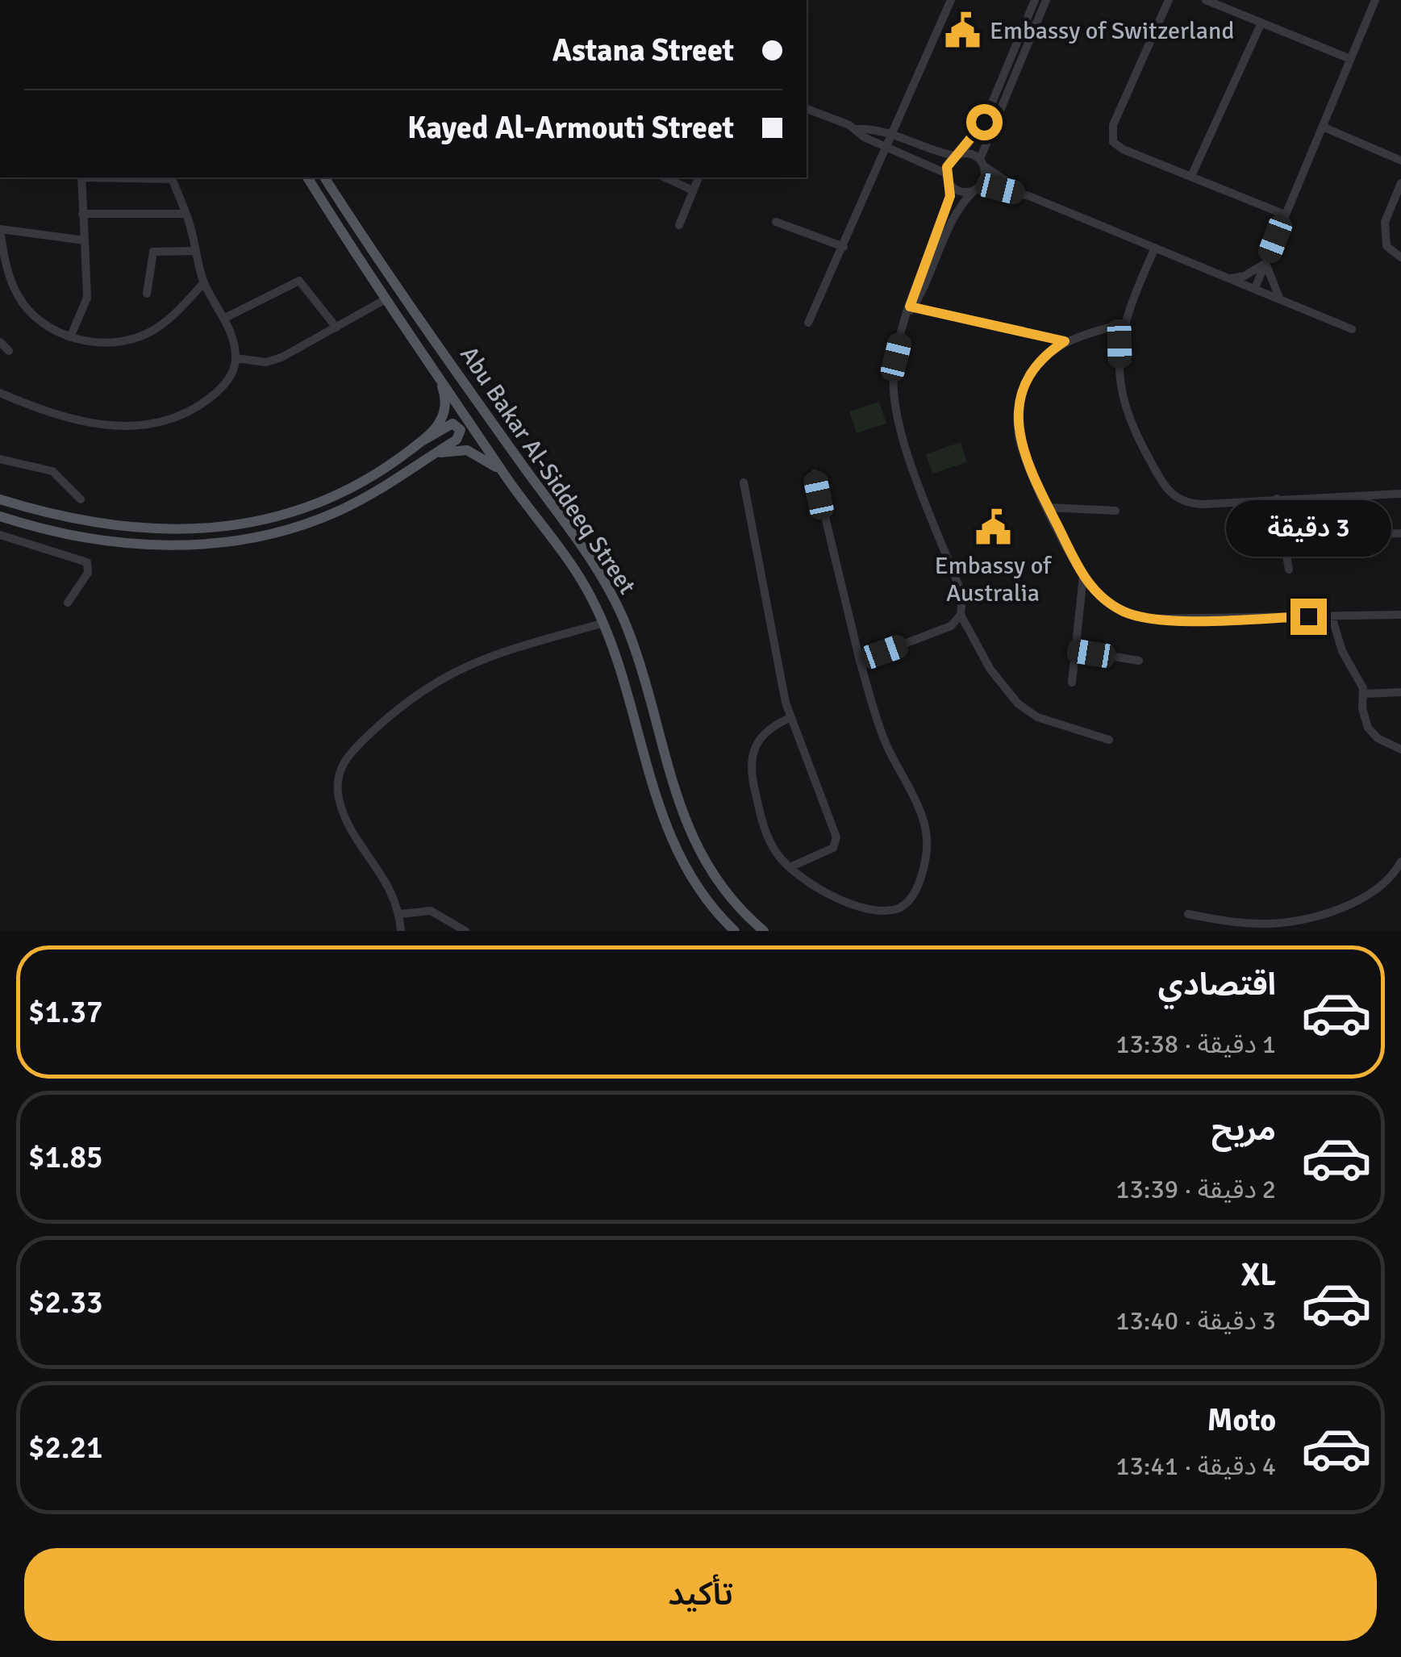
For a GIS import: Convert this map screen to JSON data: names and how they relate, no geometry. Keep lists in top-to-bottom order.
{
  "streets": {
    "main road": ["Abu Bakar Al-Siddeeq Street"]
  },
  "places": {
    "public building": ["Embassy of Switzerland", "Embassy of Australia"]
  },
  "page": {
    "banner": ["Astana Street", "Kayed Al-Armouti Street"],
    "bubble": "3 دقيقة",
    "list": [
      {
        "name": "اقتصادي",
        "note": "1 دقيقة · 13:38",
        "value": "$1.37"
      },
      {
        "name": "مريح",
        "note": "2 دقيقة · 13:39",
        "value": "$1.85"
      },
      {
        "name": "XL",
        "note": "3 دقيقة · 13:40",
        "value": "$2.33"
      },
      {
        "name": "Moto",
        "note": "4 دقيقة · 13:41",
        "value": "$2.21"
      }
    ],
    "buttons": "تأكيد"
  }
}
